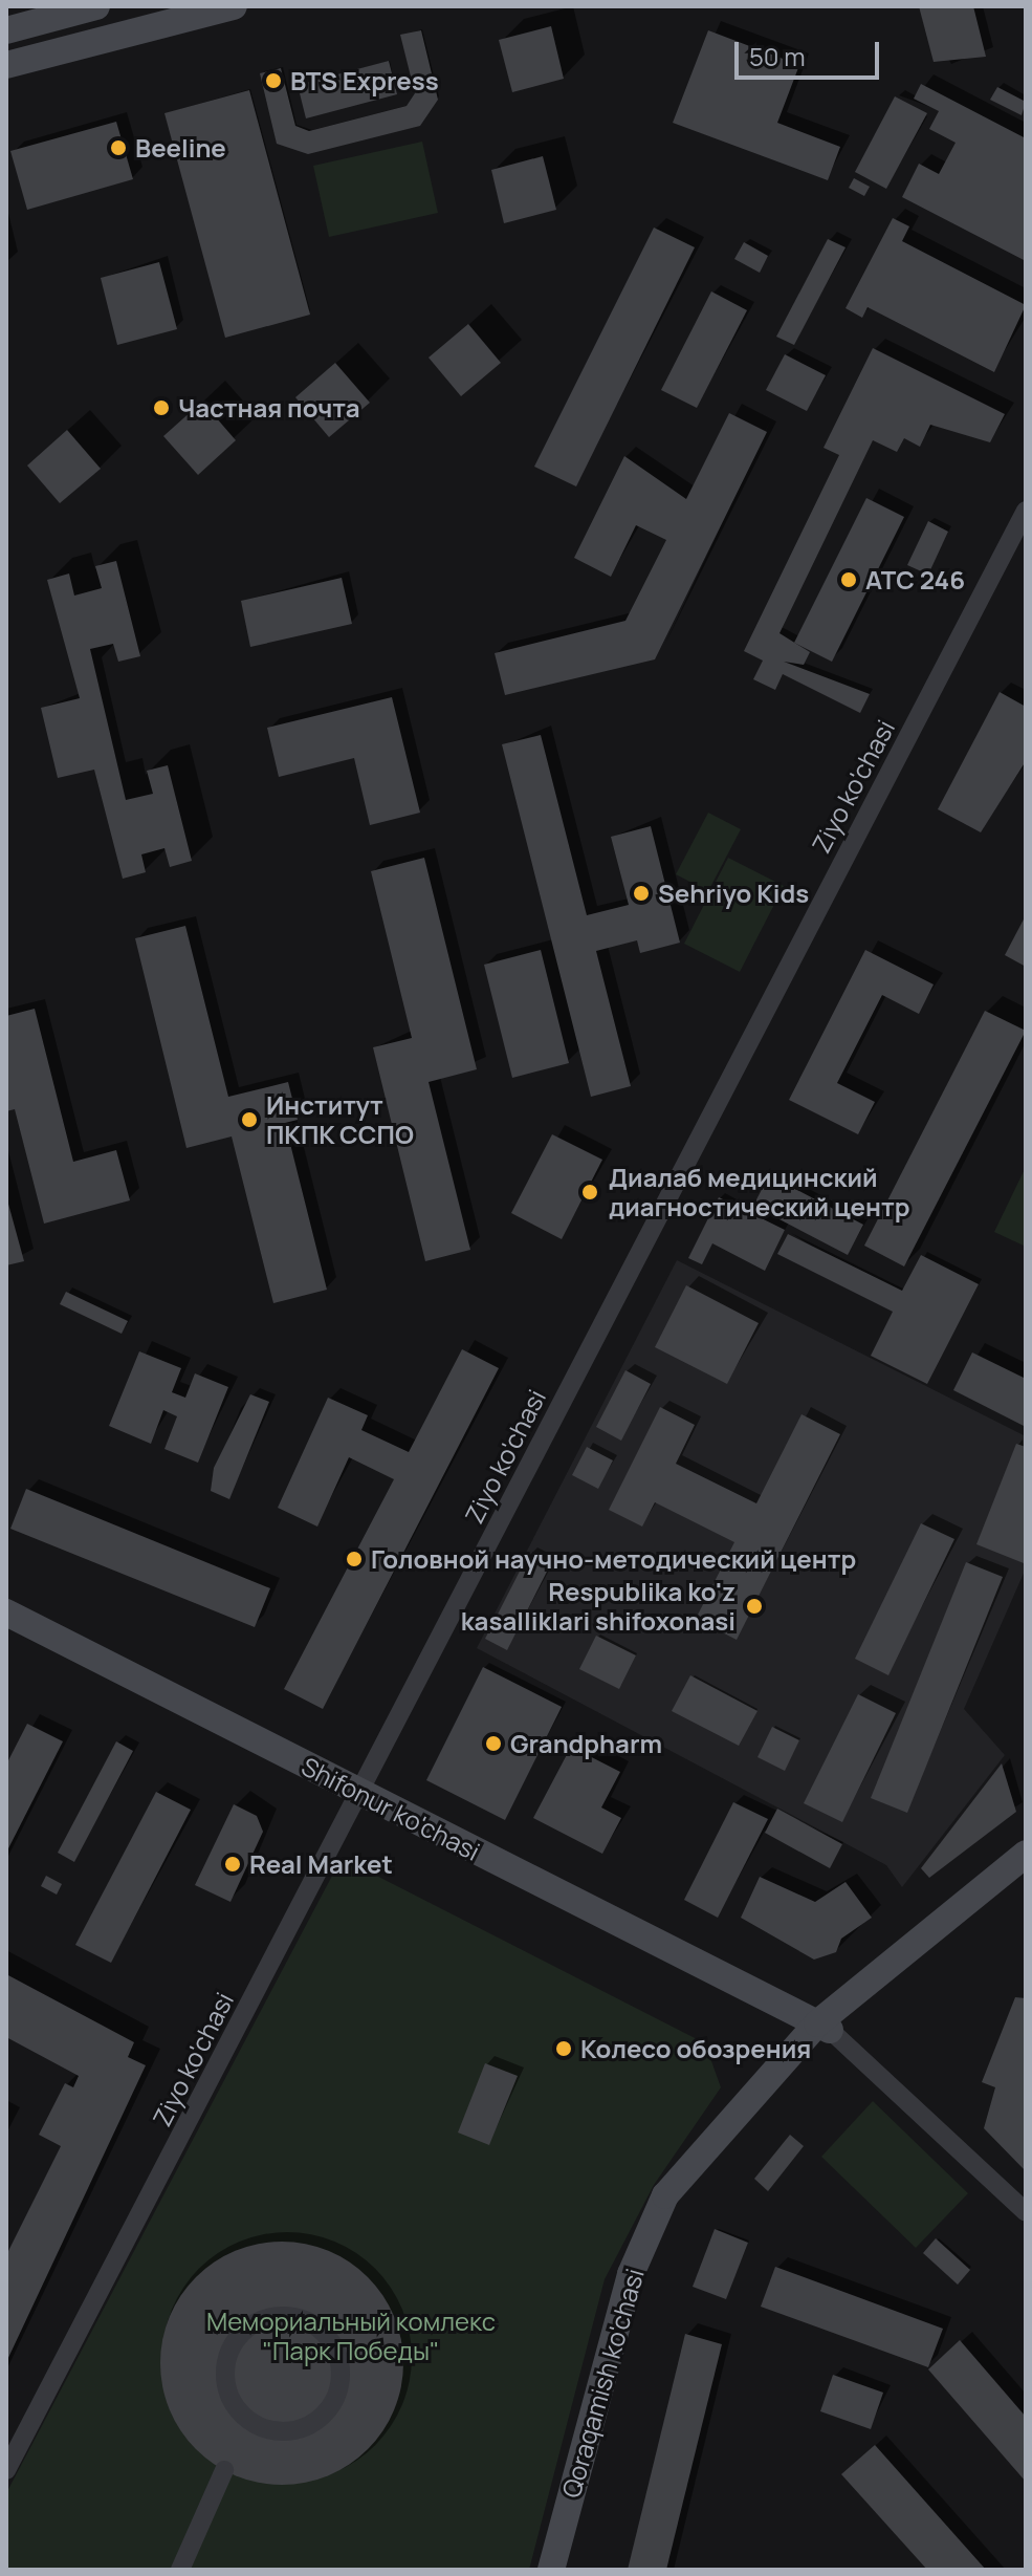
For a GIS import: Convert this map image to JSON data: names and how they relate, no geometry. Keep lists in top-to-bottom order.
{
  "streets": {
    "main road": ["Shifonur ko'chasi", "Qoraqamish ko'chasi"],
    "street": ["Ziyo ko'chasi"]
  },
  "crossings": [
    ["Ziyo ko'chasi", "Shifonur ko'chasi"],
    ["Shifonur ko'chasi", "Qoraqamish ko'chasi"]
  ],
  "parks": ["Мемориальный комлекс \"Парк Победы\""],
  "places": [
    "BTS Express",
    "Beeline",
    "Частная почта",
    "АТС 246",
    "Sehriyo Kids",
    "Институт ПКПК ССПО",
    "Диалаб медицинский диагностический центр",
    "Головной научно-методический центр",
    "Respublika ko'z kasalliklari shifoxonasi",
    "Grandpharm",
    "Real Market",
    "Колесо обозрения"
  ],
  "scale_bar": "50 m"
}
